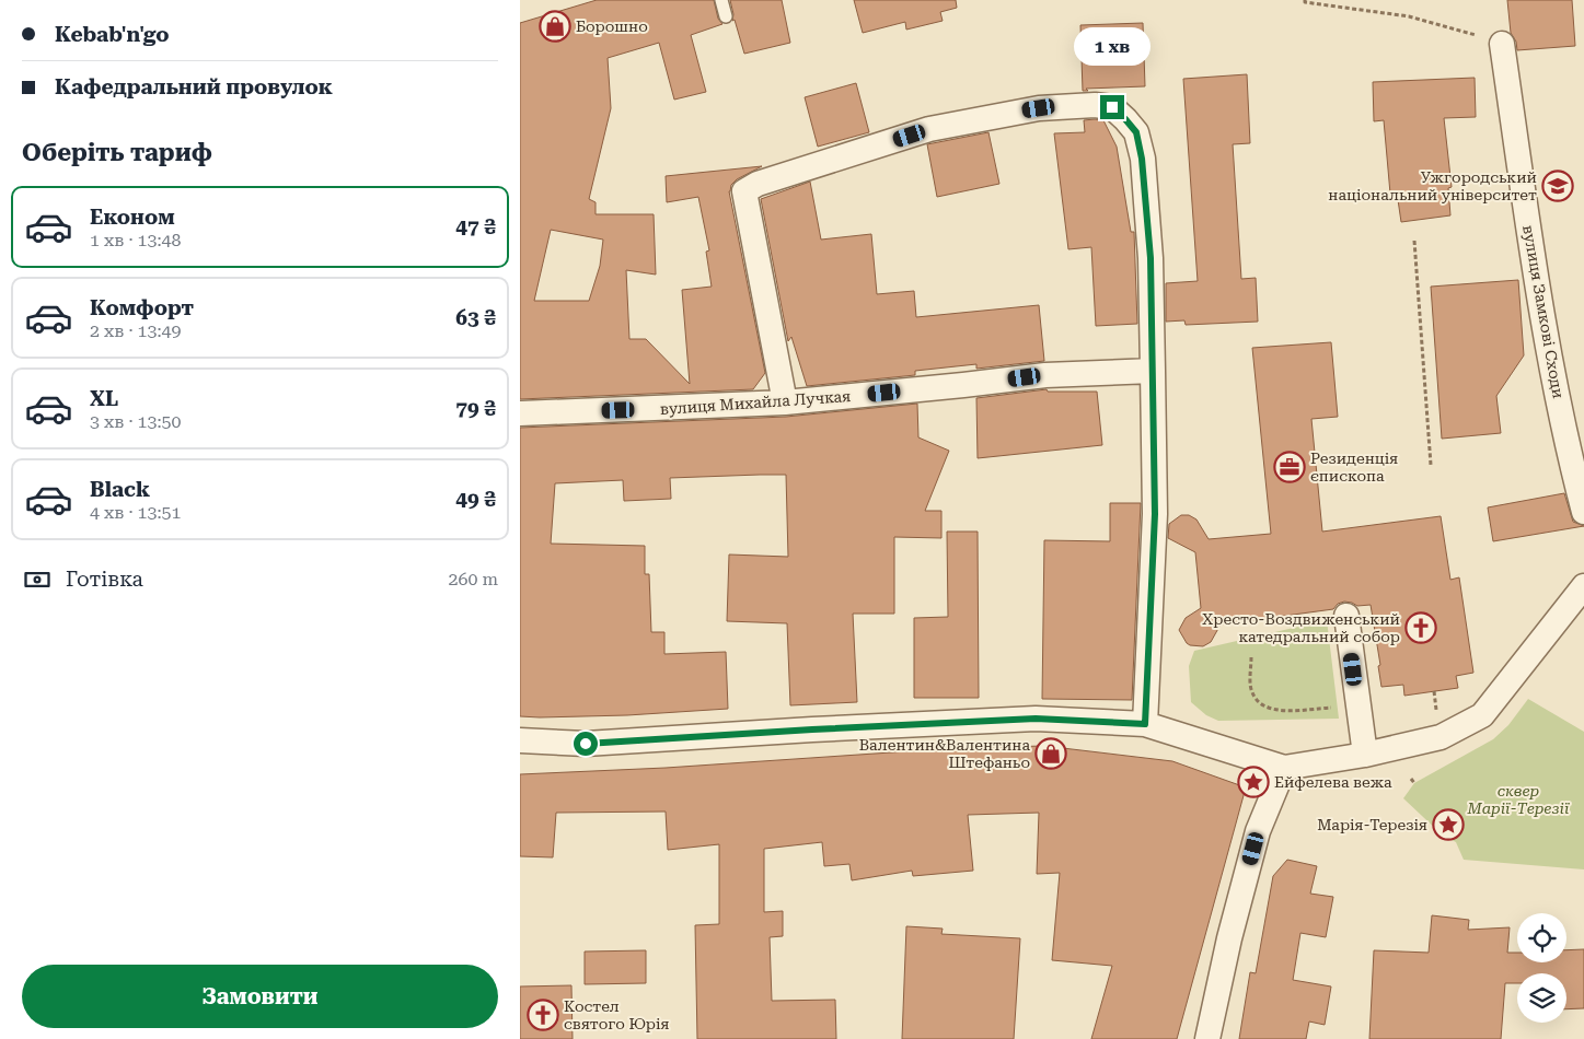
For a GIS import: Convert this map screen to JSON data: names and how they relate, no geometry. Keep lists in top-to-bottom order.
{
  "streets": {
    "street": ["вулиця Замкові Сходи", "вулиця Михайла Лучкая"]
  },
  "parks": ["сквер Марії-Терезії"],
  "places": {
    "shop": ["Борошно", "Валентин&Валентина Штефаньо"],
    "school or university": ["Ужгородський національний університет"],
    "office": ["Резиденція єпископа"],
    "church": ["Хресто-Воздвиженський катедральний собор", "Костел святого Юрія"],
    "place": ["Ейфелева вежа", "Марія-Терезія"]
  },
  "page": {
    "banner": ["Kebab'n'go", "Кафедральний провулок"],
    "bubble": "1 хв",
    "heading": "Оберіть тариф",
    "list": [
      {
        "name": "Економ",
        "note": "1 хв · 13:48",
        "value": "47 ₴"
      },
      {
        "name": "Комфорт",
        "note": "2 хв · 13:49",
        "value": "63 ₴"
      },
      {
        "name": "XL",
        "note": "3 хв · 13:50",
        "value": "79 ₴"
      },
      {
        "name": "Black",
        "note": "4 хв · 13:51",
        "value": "49 ₴"
      }
    ],
    "pay": ["Готівка", "260 m"],
    "buttons": "Замовити"
  }
}
